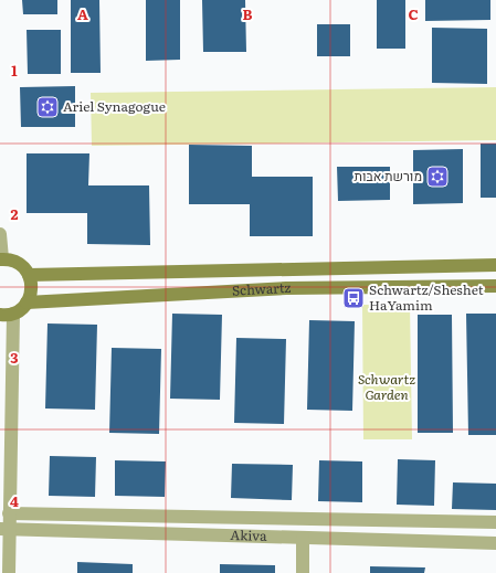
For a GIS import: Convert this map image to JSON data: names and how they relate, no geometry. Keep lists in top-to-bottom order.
{
  "streets": {
    "street": ["Schwartz", "Akiva"]
  },
  "parks": ["Schwartz Garden"],
  "places": {
    "synagogue": ["Ariel Synagogue", "מורשת אבות"],
    "bus stop": ["Schwartz/Sheshet HaYamim"]
  },
  "grid": {
    "columns": ["A", "B", "C"],
    "rows": [
      "1",
      "2",
      "3",
      "4"
    ]
  }
}
